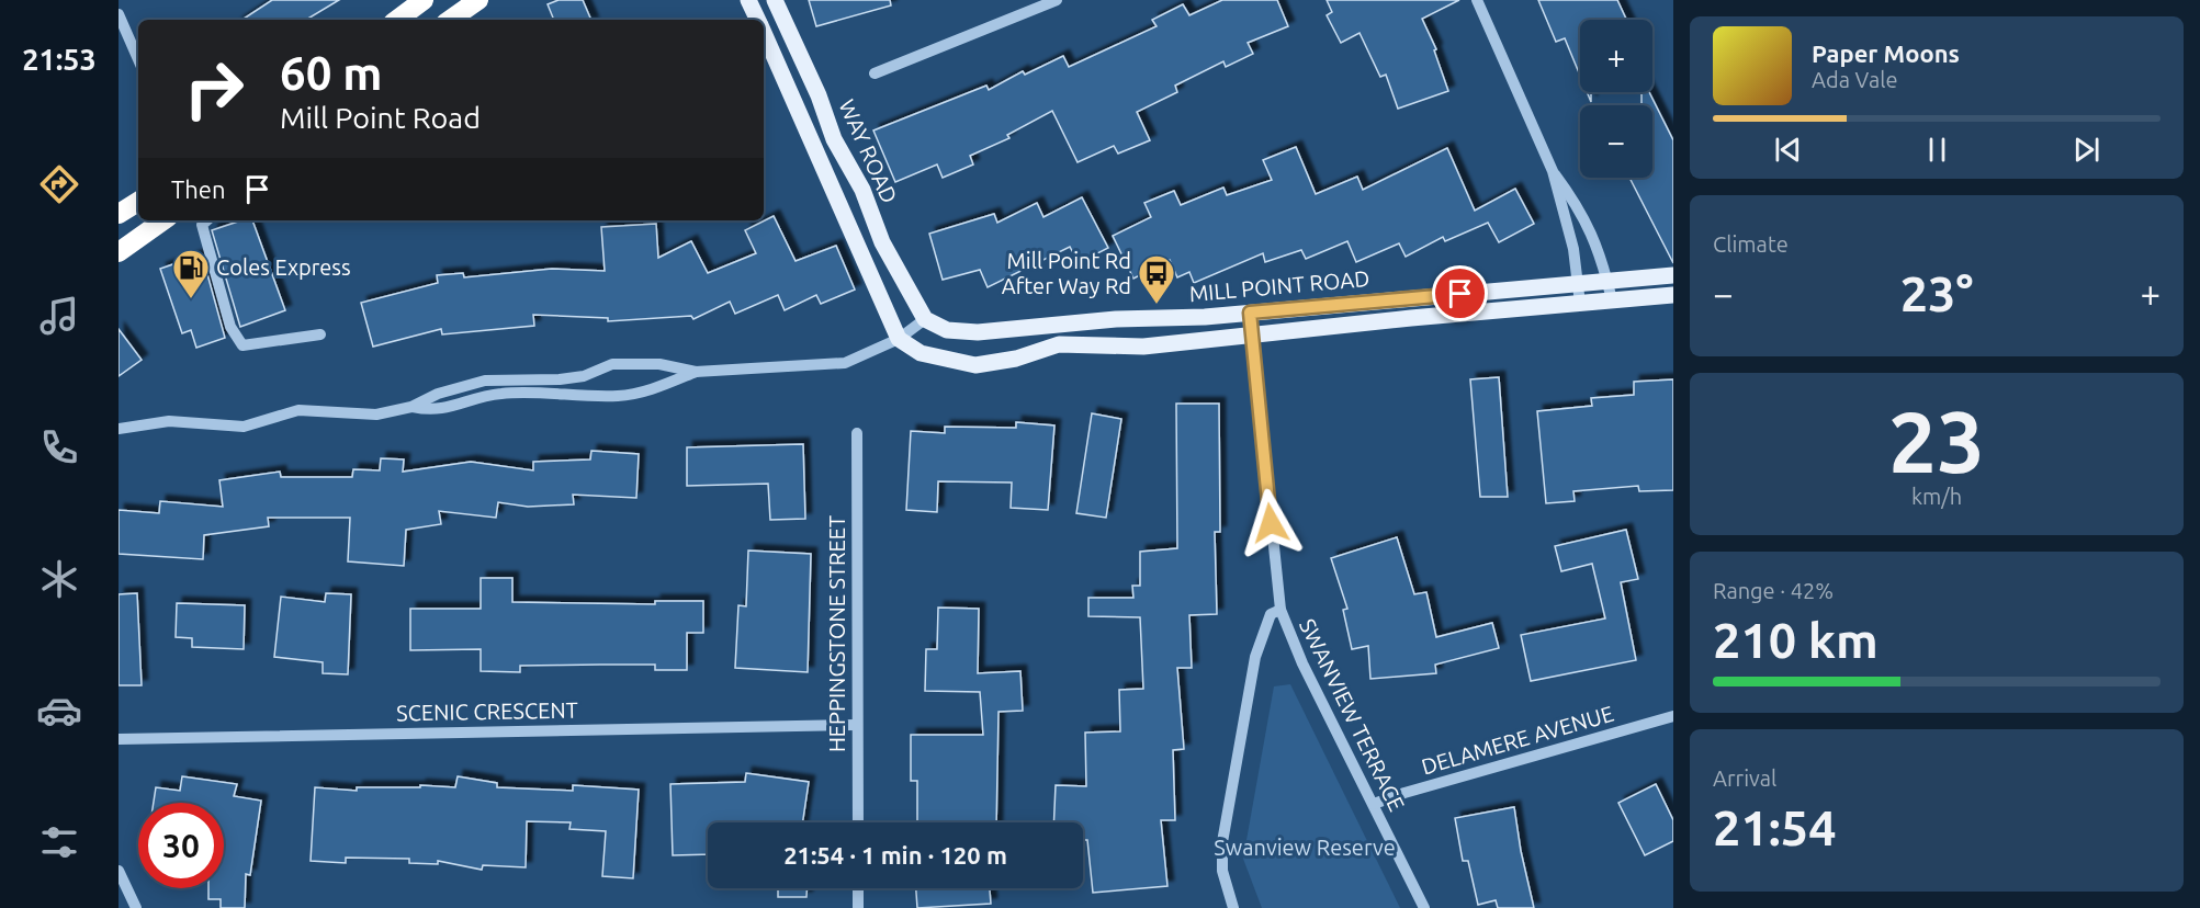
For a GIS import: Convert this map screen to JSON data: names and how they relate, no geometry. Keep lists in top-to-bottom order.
{
  "streets": {
    "main road": ["WAY ROAD", "MILL POINT ROAD"],
    "street": [
      "HEPPINGSTONE STREET",
      "SCENIC CRESCENT",
      "SWANVIEW TERRACE",
      "DELAMERE AVENUE"
    ]
  },
  "crossings": [
    ["WAY ROAD", "MILL POINT ROAD"],
    ["MILL POINT ROAD", "SWANVIEW TERRACE"],
    ["HEPPINGSTONE STREET", "SCENIC CRESCENT"],
    ["SWANVIEW TERRACE", "DELAMERE AVENUE"]
  ],
  "parks": ["Swanview Reserve"],
  "places": {
    "fuel station": ["Coles Express"],
    "bus stop": ["Mill Point Rd After Way Rd"]
  },
  "page": {
    "tabs": "21:53",
    "map_buttons": ["+", "−"],
    "turn": ["60 m", "Mill Point Road"],
    "song": ["Paper Moons", "Ada Vale"],
    "then": "Then",
    "tile": [
      "Climate",
      ["23", "km/h"],
      ["Range · 42%", "210 km"],
      ["Arrival", "21:54"]
    ],
    "heat": ["−", "23°", "+"],
    "limit": "30",
    "trip": "21:54 · 1 min · 120 m"
  }
}
